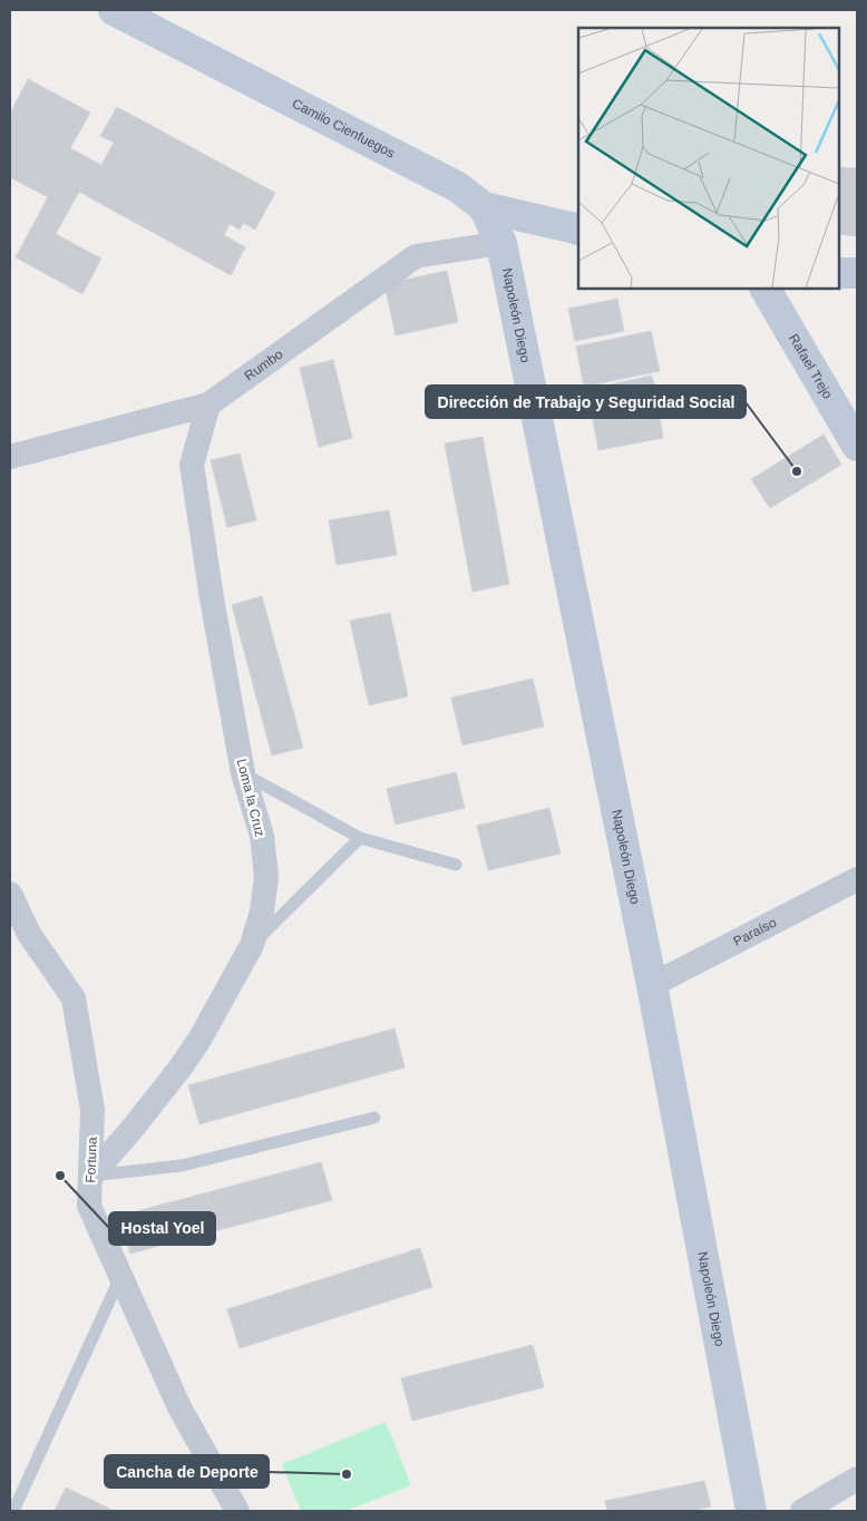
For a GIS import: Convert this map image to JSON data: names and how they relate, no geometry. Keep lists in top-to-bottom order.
{
  "streets": {
    "main road": ["Camilo Cienfuegos", "Napoleón Diego", "Rafael Trejo"],
    "street": [
      "Rumbo",
      "Loma la Cruz",
      "Paraíso",
      "Fortuna"
    ]
  },
  "crossings": [
    ["Camilo Cienfuegos", "Napoleón Diego"],
    ["Napoleón Diego", "Rumbo"],
    ["Napoleón Diego", "Paraíso"],
    ["Rumbo", "Loma la Cruz"],
    ["Loma la Cruz", "Fortuna"]
  ],
  "places": ["Dirección de Trabajo y Seguridad Social", "Hostal Yoel", "Cancha de Deporte"]
}
